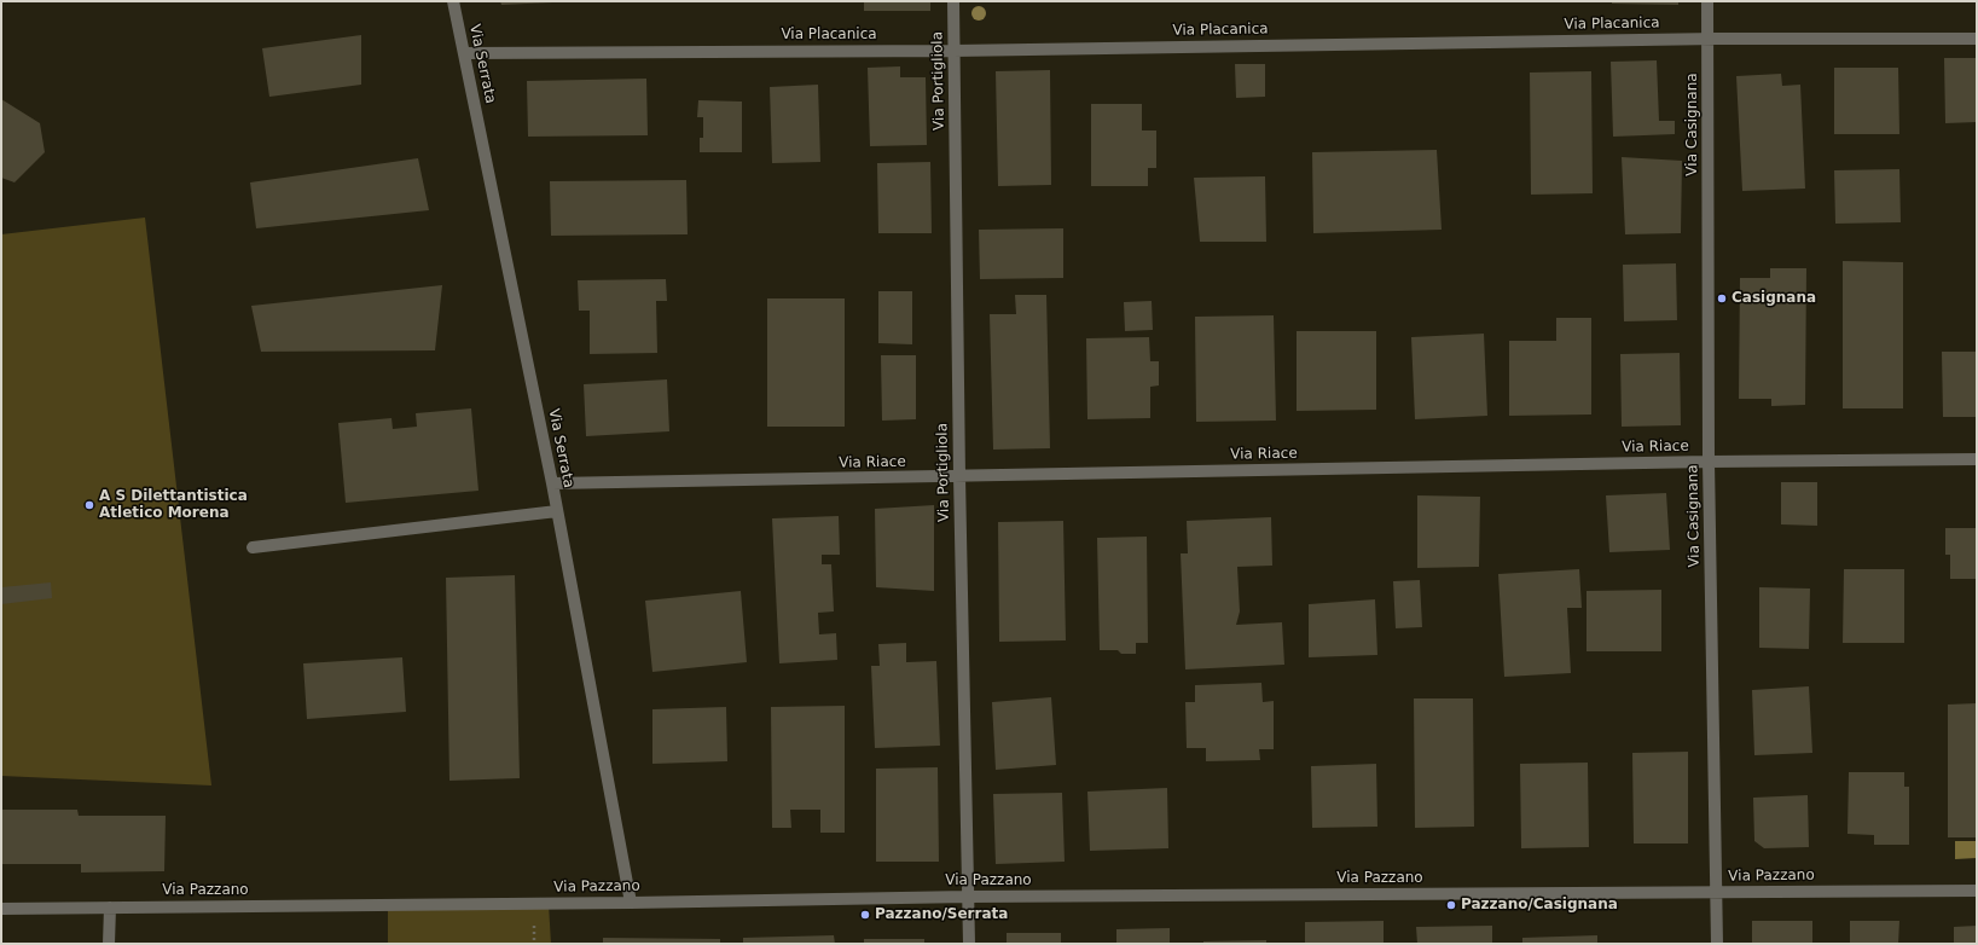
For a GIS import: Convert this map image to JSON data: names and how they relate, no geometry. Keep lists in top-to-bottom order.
{
  "streets": {
    "street": [
      "Via Placanica",
      "Via Serrata",
      "Via Portigliola",
      "Via Casignana",
      "Via Riace",
      "Via Pazzano"
    ]
  },
  "crossings": [
    ["Via Placanica", "Via Serrata"],
    ["Via Placanica", "Via Portigliola"],
    ["Via Placanica", "Via Casignana"],
    ["Via Serrata", "Via Riace"],
    ["Via Serrata", "Via Pazzano"],
    ["Via Portigliola", "Via Riace"],
    ["Via Portigliola", "Via Pazzano"],
    ["Via Casignana", "Via Riace"],
    ["Via Casignana", "Via Pazzano"]
  ],
  "places": [
    "Casignana",
    "A S Dilettantistica Atletico Morena",
    "Pazzano/Casignana",
    "Pazzano/Serrata"
  ]
}
